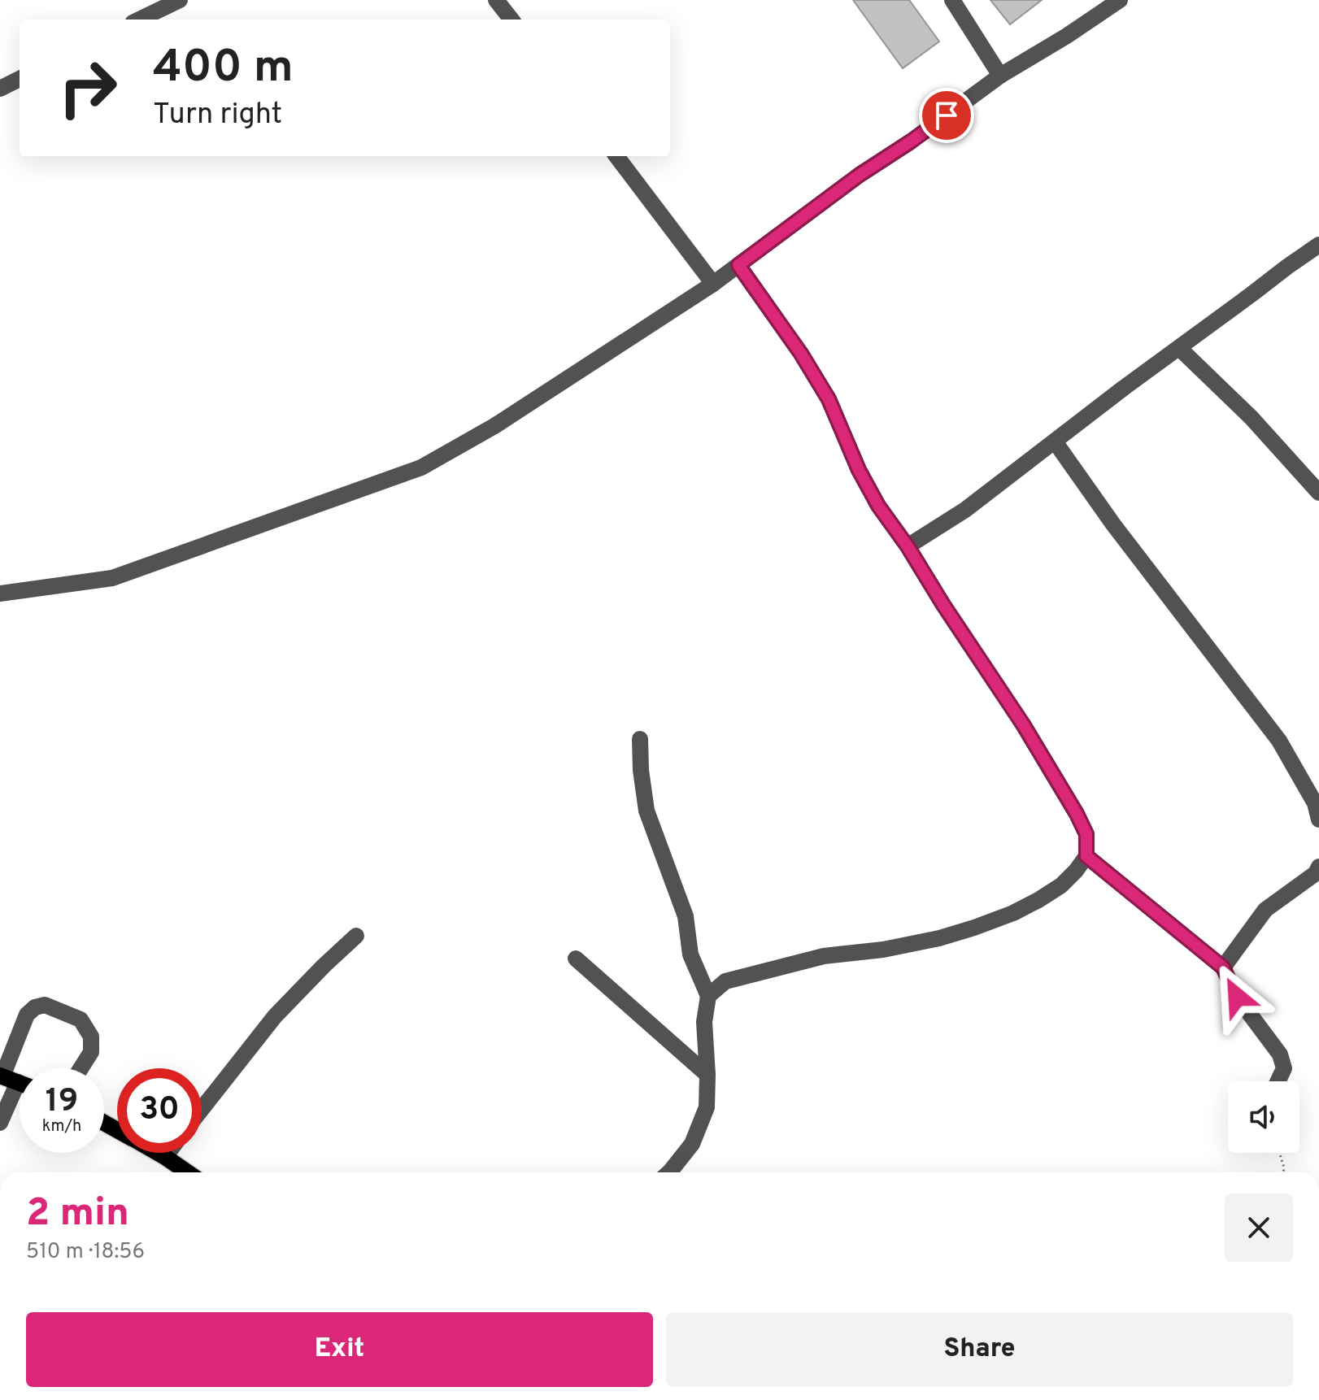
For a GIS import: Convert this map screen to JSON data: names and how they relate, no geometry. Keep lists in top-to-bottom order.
{
  "page": {
    "turn": ["400 m", "Turn right"],
    "speed": "19 km/h",
    "limit": "30",
    "heading": ["2 min", "510 m · 18:56"],
    "buttons": ["Exit", "Share"]
  }
}
